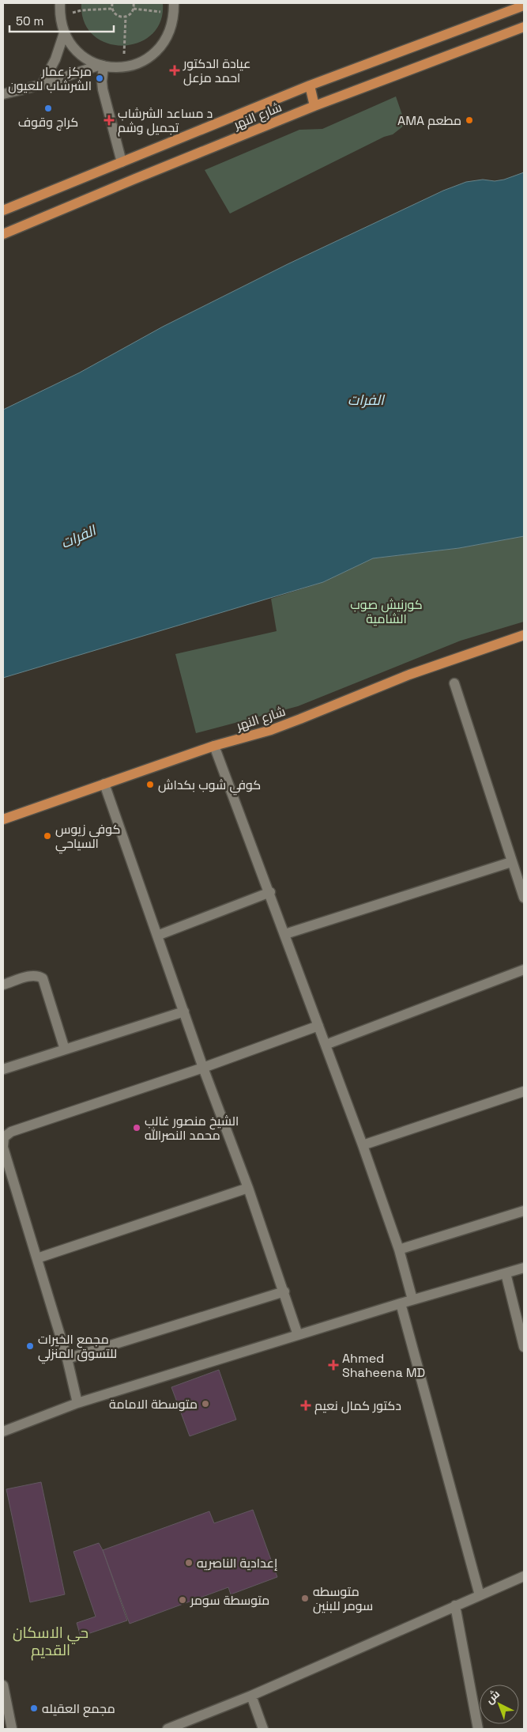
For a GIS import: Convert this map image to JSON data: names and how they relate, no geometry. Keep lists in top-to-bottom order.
{
  "streets": {
    "main road": ["شارع النهر"]
  },
  "districts": ["حي الاسكان القديم"],
  "water": ["الفرات"],
  "parks": ["كورنيش صوب الشامية"],
  "places": {
    "health": [
      "عيادة الدكتور احمد مزعل",
      "د مساعد الشرشاب تجميل وشم",
      "Ahmed Shaheena MD",
      "دكتور كمال نعيم"
    ],
    "other": [
      "مركز عمار الشرشاب للعيون",
      "كراج وقوف",
      "AMA مطعم",
      "كوفي شوب بكداش",
      "كوفي زيوس السياحي",
      "الشيخ منصور غالب محمد النصرالله",
      "مجمع الخيرات للتسوق المنزلي",
      "متوسطة الامامة",
      "إعدادية الناصريه",
      "متوسطه سومر للبنين",
      "متوسطة سومر",
      "مجمع العقيله"
    ]
  },
  "scale_bar": "50 m",
  "north": "top left"
}
